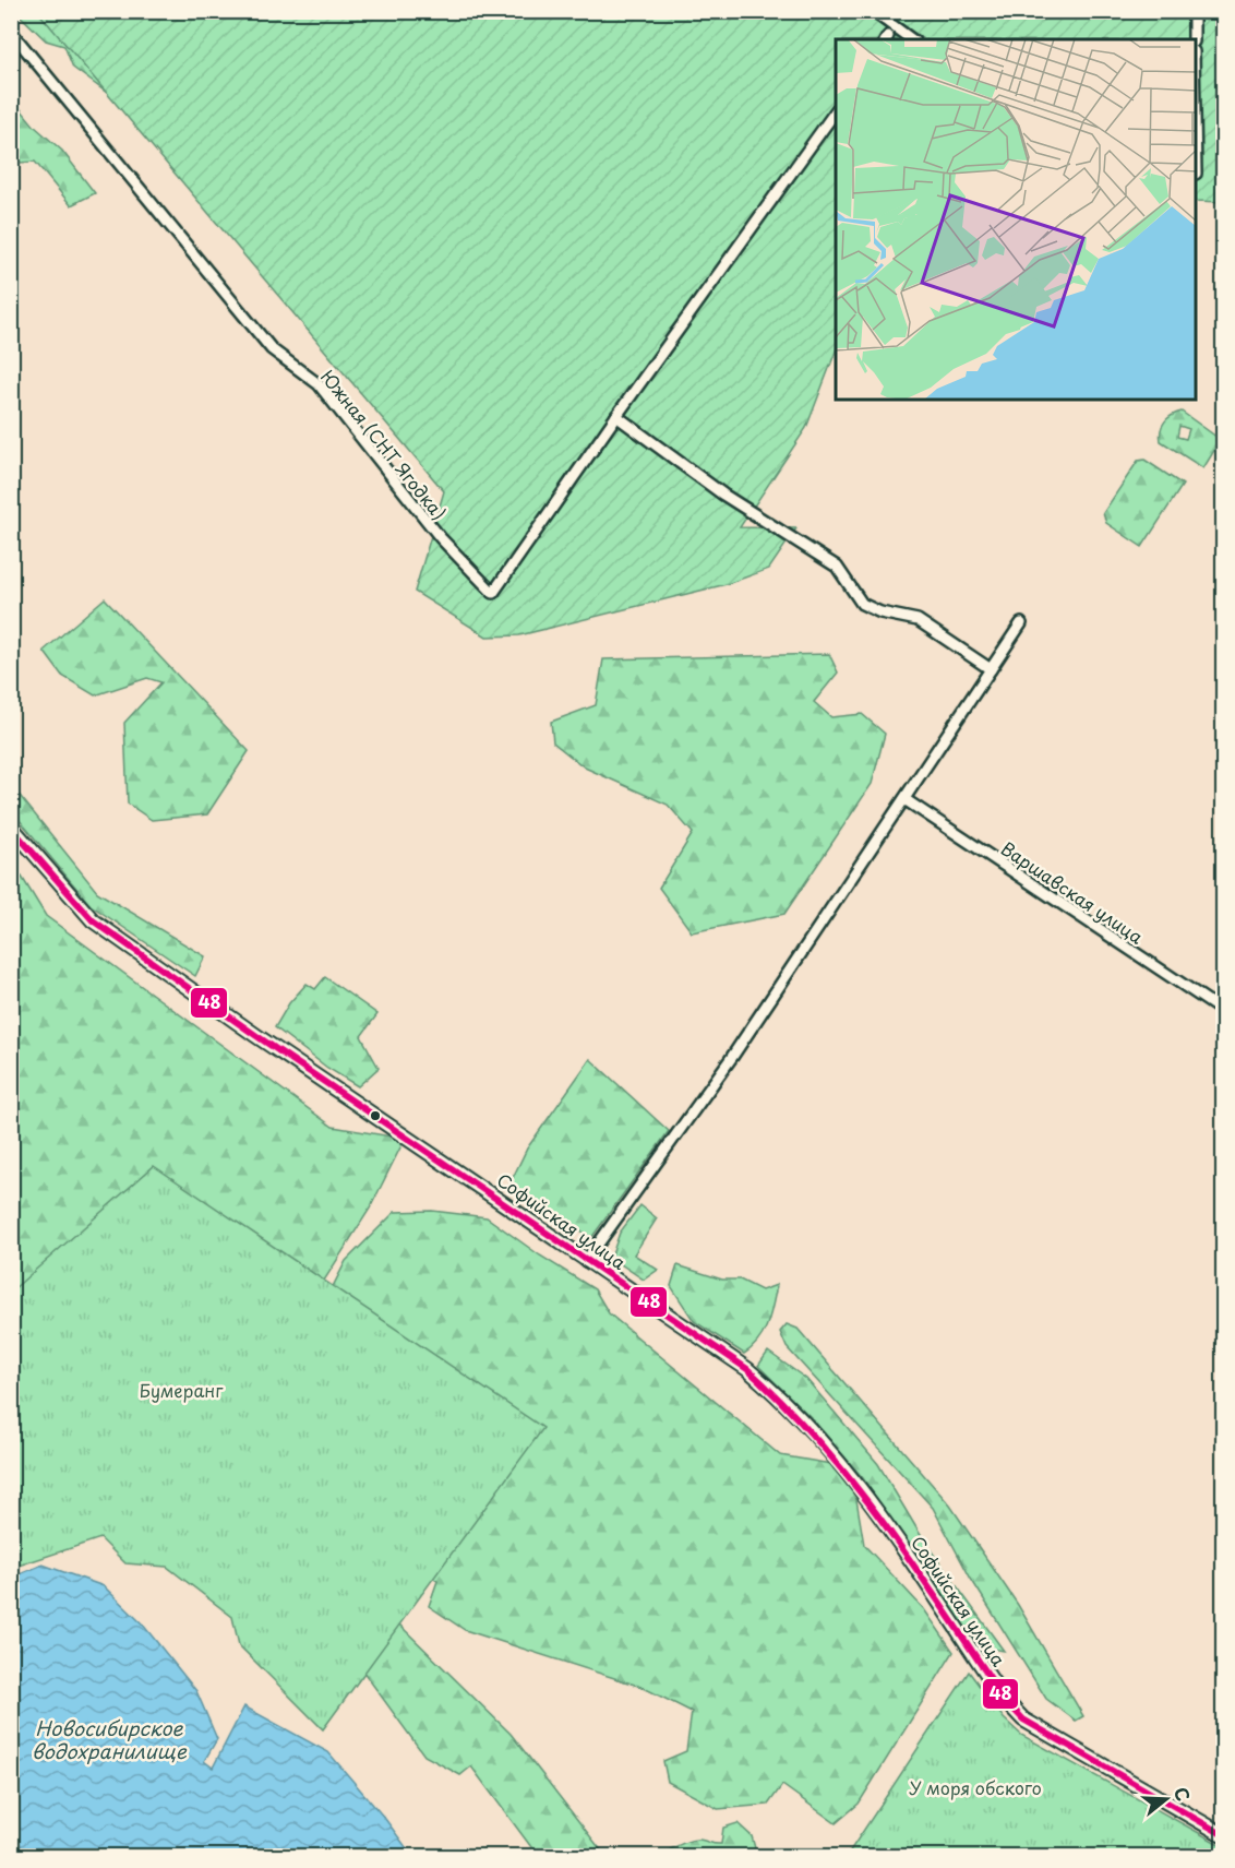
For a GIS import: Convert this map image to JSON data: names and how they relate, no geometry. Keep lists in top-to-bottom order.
{
  "streets": {
    "main road": ["Софийская улица"],
    "street": ["Южная (СНТ Ягодка)", "Варшавская улица"]
  },
  "water": ["Новосибирское водохранилище"],
  "parks": ["Бумеранг", "У моря обского"],
  "lines": ["transit line 48"],
  "north": "right"
}
